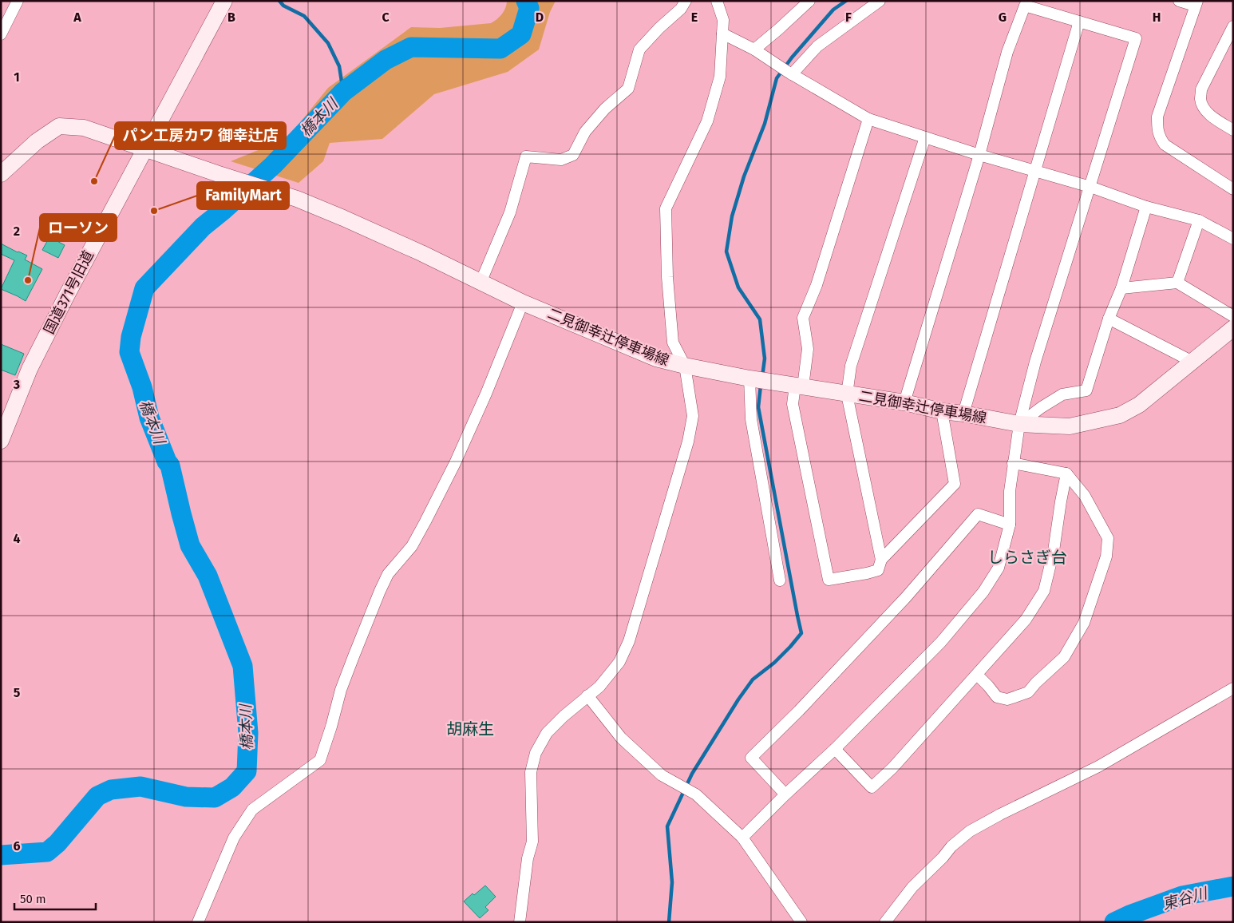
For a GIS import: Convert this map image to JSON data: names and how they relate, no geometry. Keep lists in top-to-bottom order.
{
  "streets": {
    "main road": ["国道371号旧道", "二見御幸辻停車場線"]
  },
  "crossings": [
    ["国道371号旧道", "二見御幸辻停車場線"]
  ],
  "districts": ["しらさぎ台", "胡麻生"],
  "water": ["橋本川", "東谷川"],
  "places": ["パン工房カワ 御幸辻店", "FamilyMart", "ローソン"],
  "scale_bar": "50 m",
  "grid": {
    "columns": [
      "A",
      "B",
      "C",
      "D",
      "E",
      "F",
      "G",
      "H"
    ],
    "rows": [
      "1",
      "2",
      "3",
      "4",
      "5",
      "6"
    ]
  }
}
